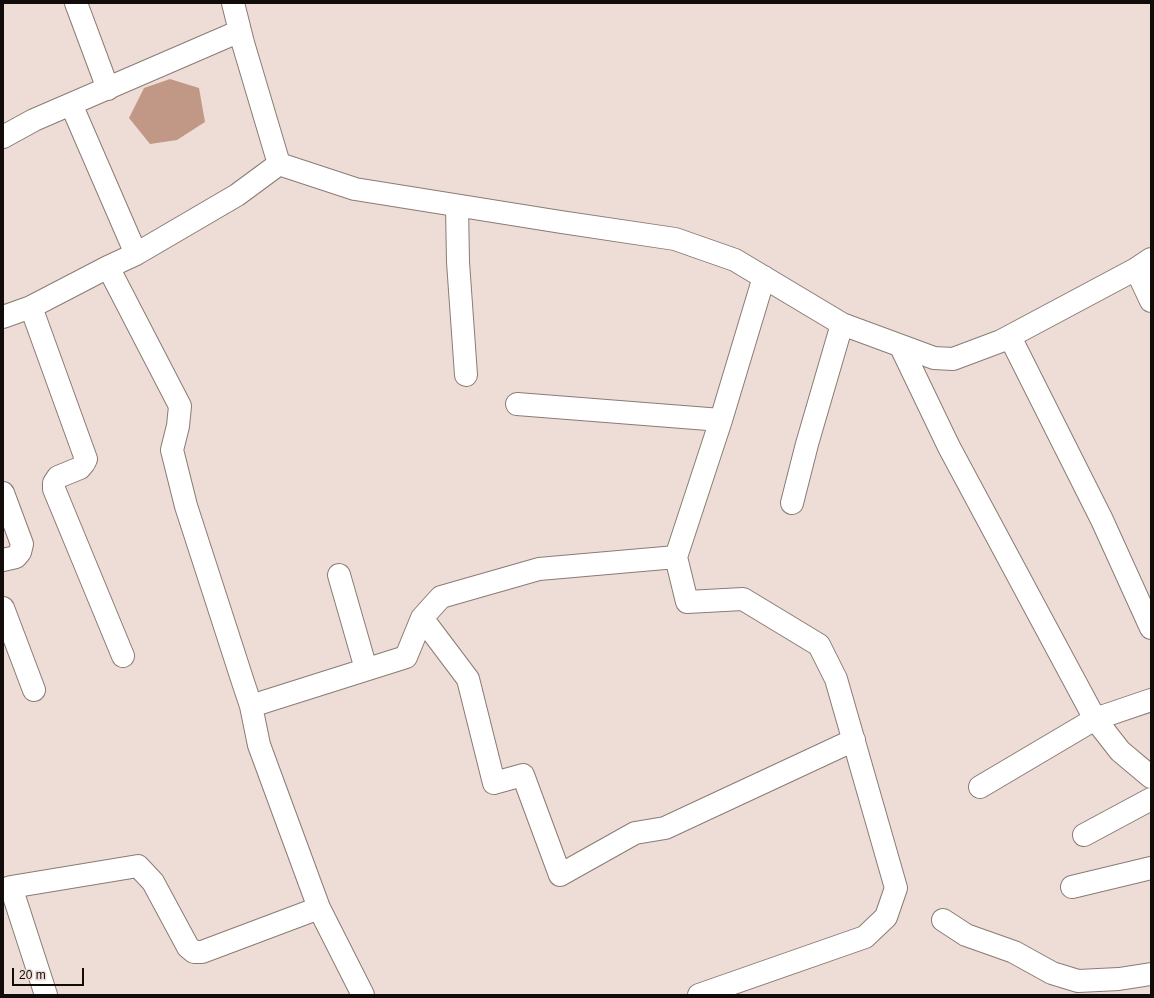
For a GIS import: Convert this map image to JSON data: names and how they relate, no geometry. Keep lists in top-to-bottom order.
{
  "scale_bar": "20 m"
}
